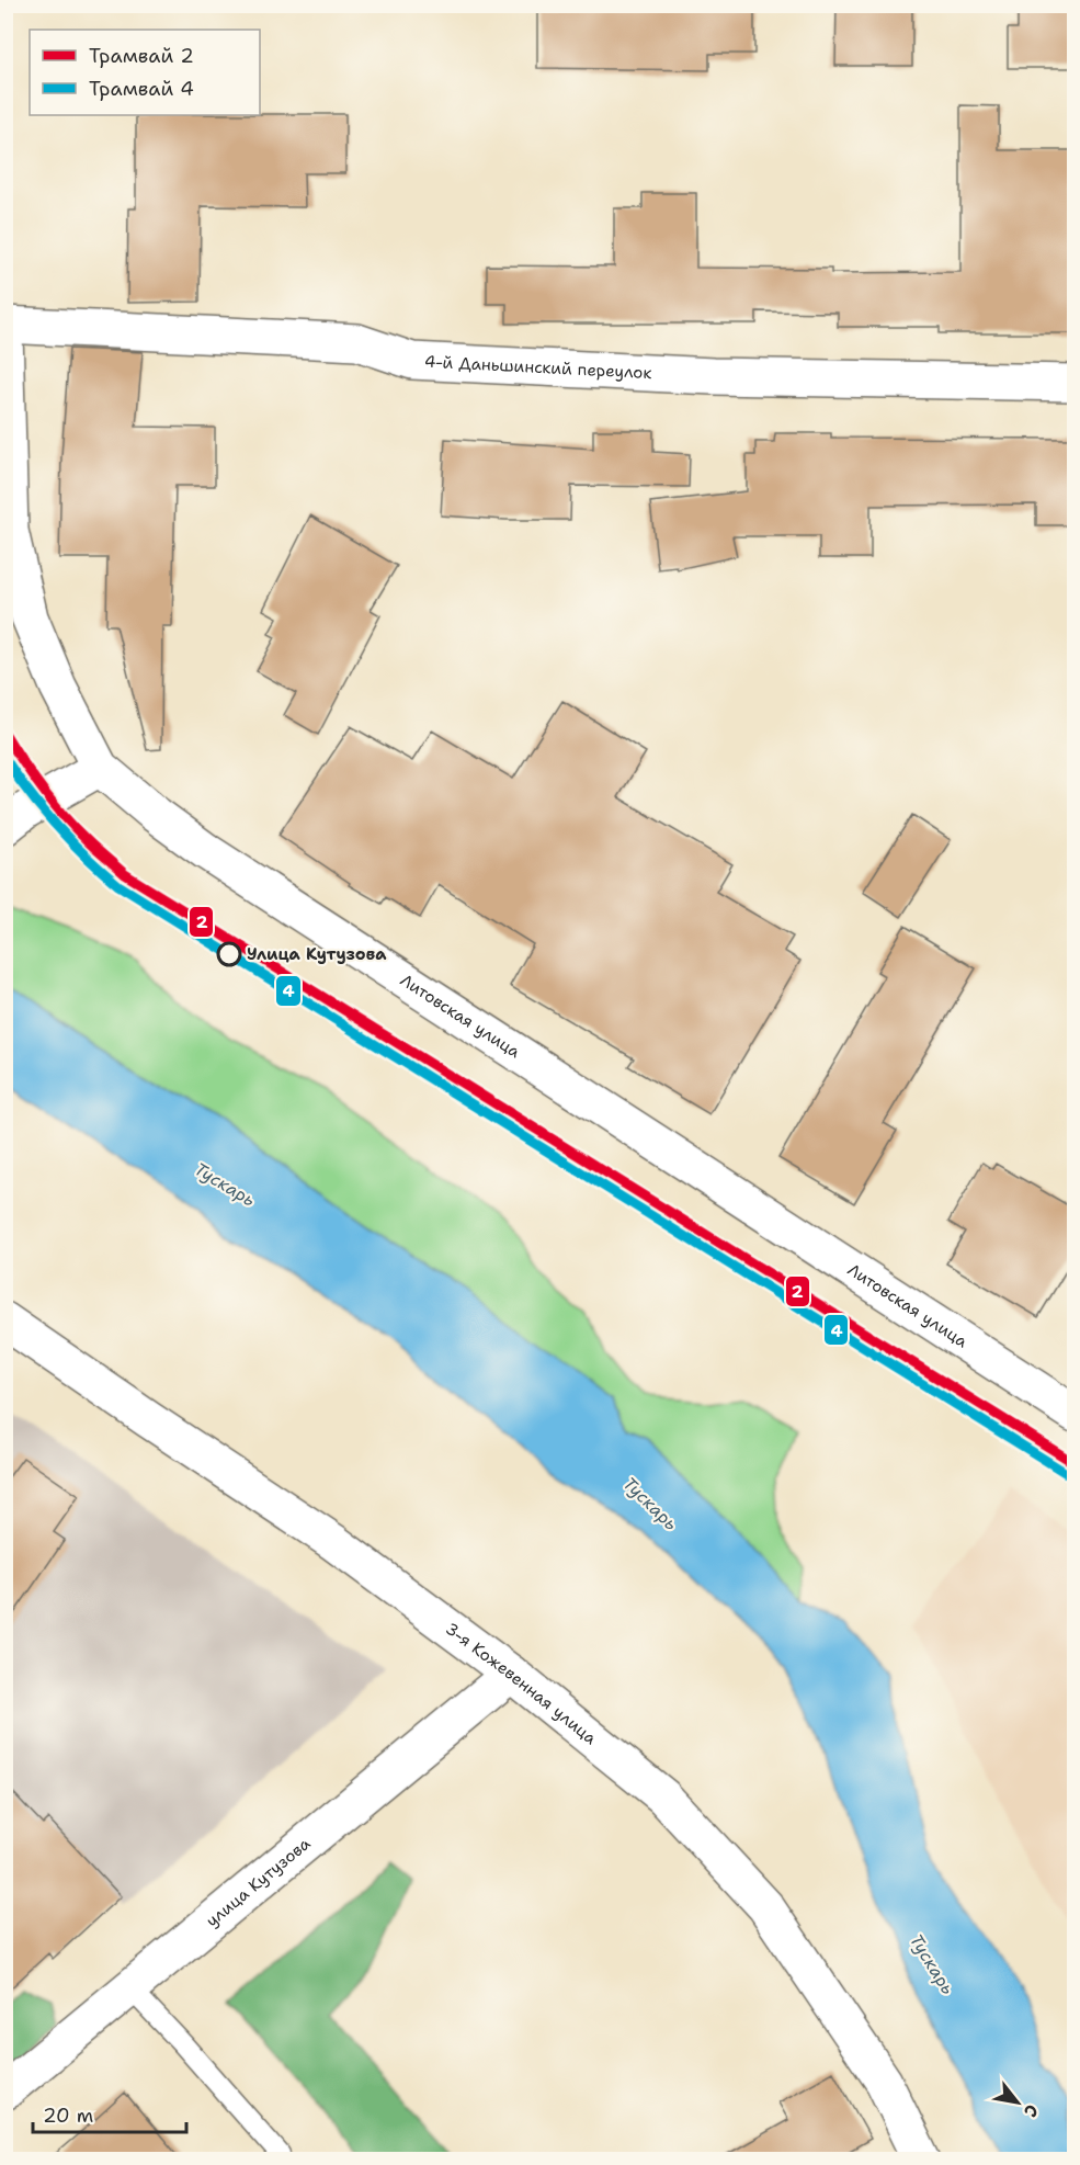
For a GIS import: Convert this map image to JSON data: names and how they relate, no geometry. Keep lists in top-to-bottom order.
{
  "streets": {
    "street": [
      "4-й Даньшинский переулок",
      "Литовская улица",
      "3-я Кожевенная улица",
      "улица Кутузова"
    ]
  },
  "crossings": [
    ["3-я Кожевенная улица", "улица Кутузова"]
  ],
  "water": ["Тускарь"],
  "places": ["Улица Кутузова"],
  "lines": ["tram line 2", "tram line 4"],
  "legend": ["Трамвай 2", "Трамвай 4"],
  "scale_bar": "20 m",
  "north": "bottom right"
}
